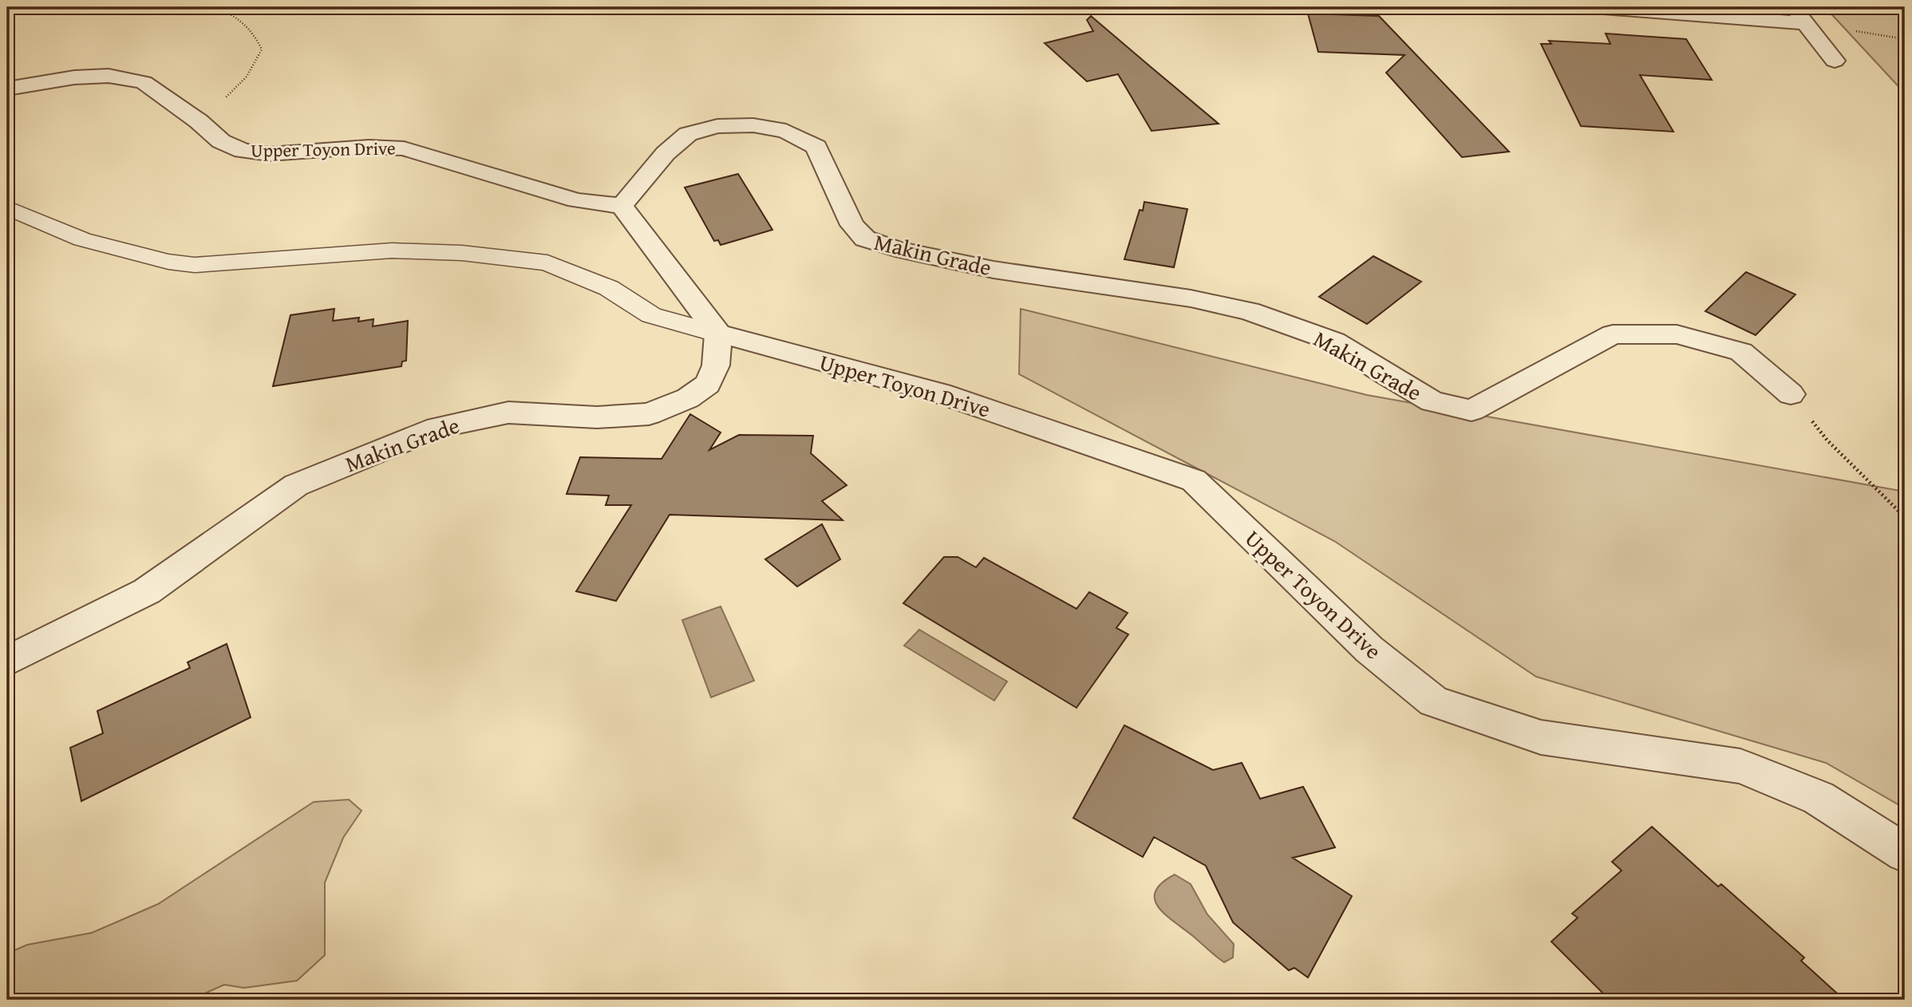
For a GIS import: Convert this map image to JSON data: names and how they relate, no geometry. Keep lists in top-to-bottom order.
{
  "streets": {
    "street": ["Upper Toyon Drive", "Makin Grade"]
  },
  "crossings": [
    ["Upper Toyon Drive", "Makin Grade"]
  ]
}
